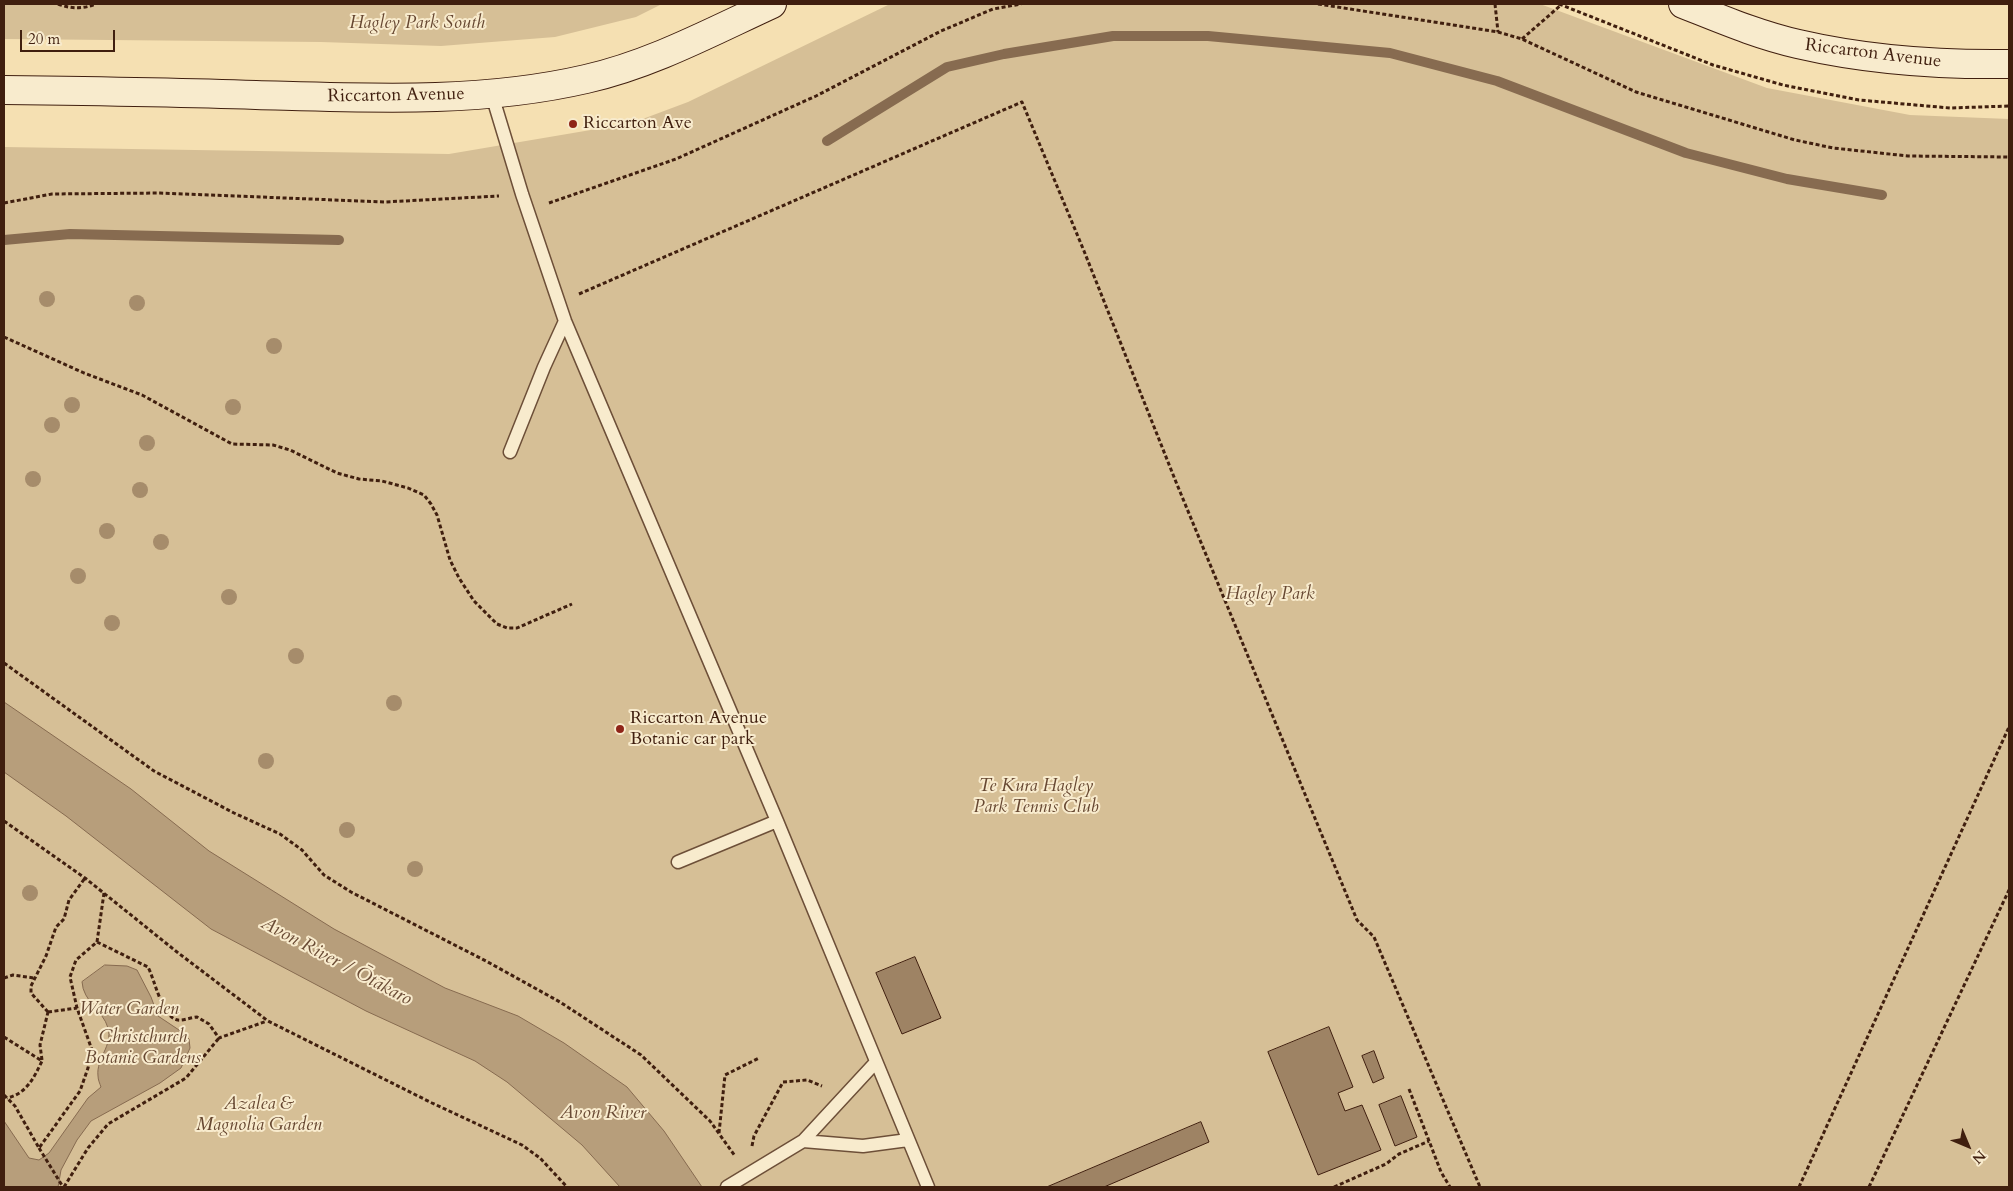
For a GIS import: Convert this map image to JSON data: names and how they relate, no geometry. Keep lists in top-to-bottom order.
{
  "streets": {
    "main road": ["Riccarton Avenue"]
  },
  "water": ["Avon River / Ōtākaro", "Avon River"],
  "parks": [
    "Hagley Park South",
    "Hagley Park",
    "Te Kura Hagley Park Tennis Club",
    "Water Garden",
    "Christchurch Botanic Gardens",
    "Azalea & Magnolia Garden"
  ],
  "places": ["Riccarton Ave", "Riccarton Avenue Botanic car park"],
  "scale_bar": "20 m",
  "north": "bottom right"
}
